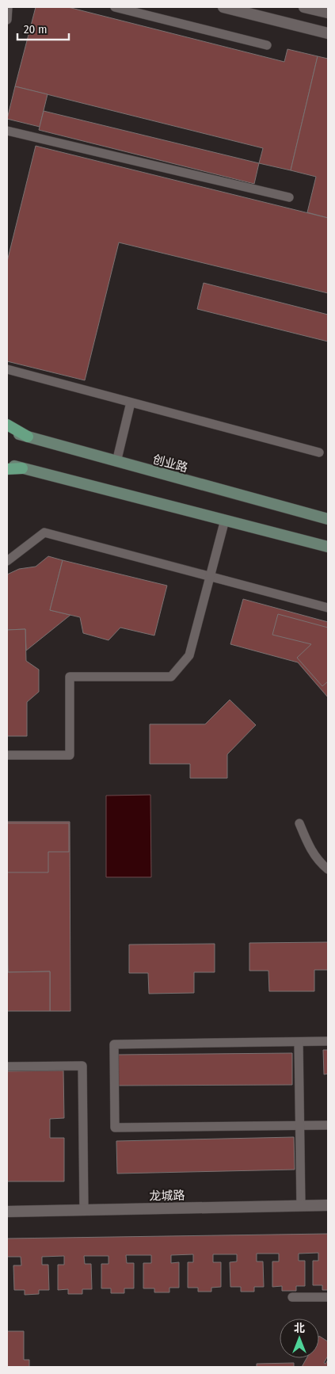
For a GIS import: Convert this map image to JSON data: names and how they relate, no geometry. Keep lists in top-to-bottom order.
{
  "streets": {
    "main road": ["创业路"],
    "street": ["龙城路"]
  },
  "scale_bar": "20 m",
  "north": "top"
}
